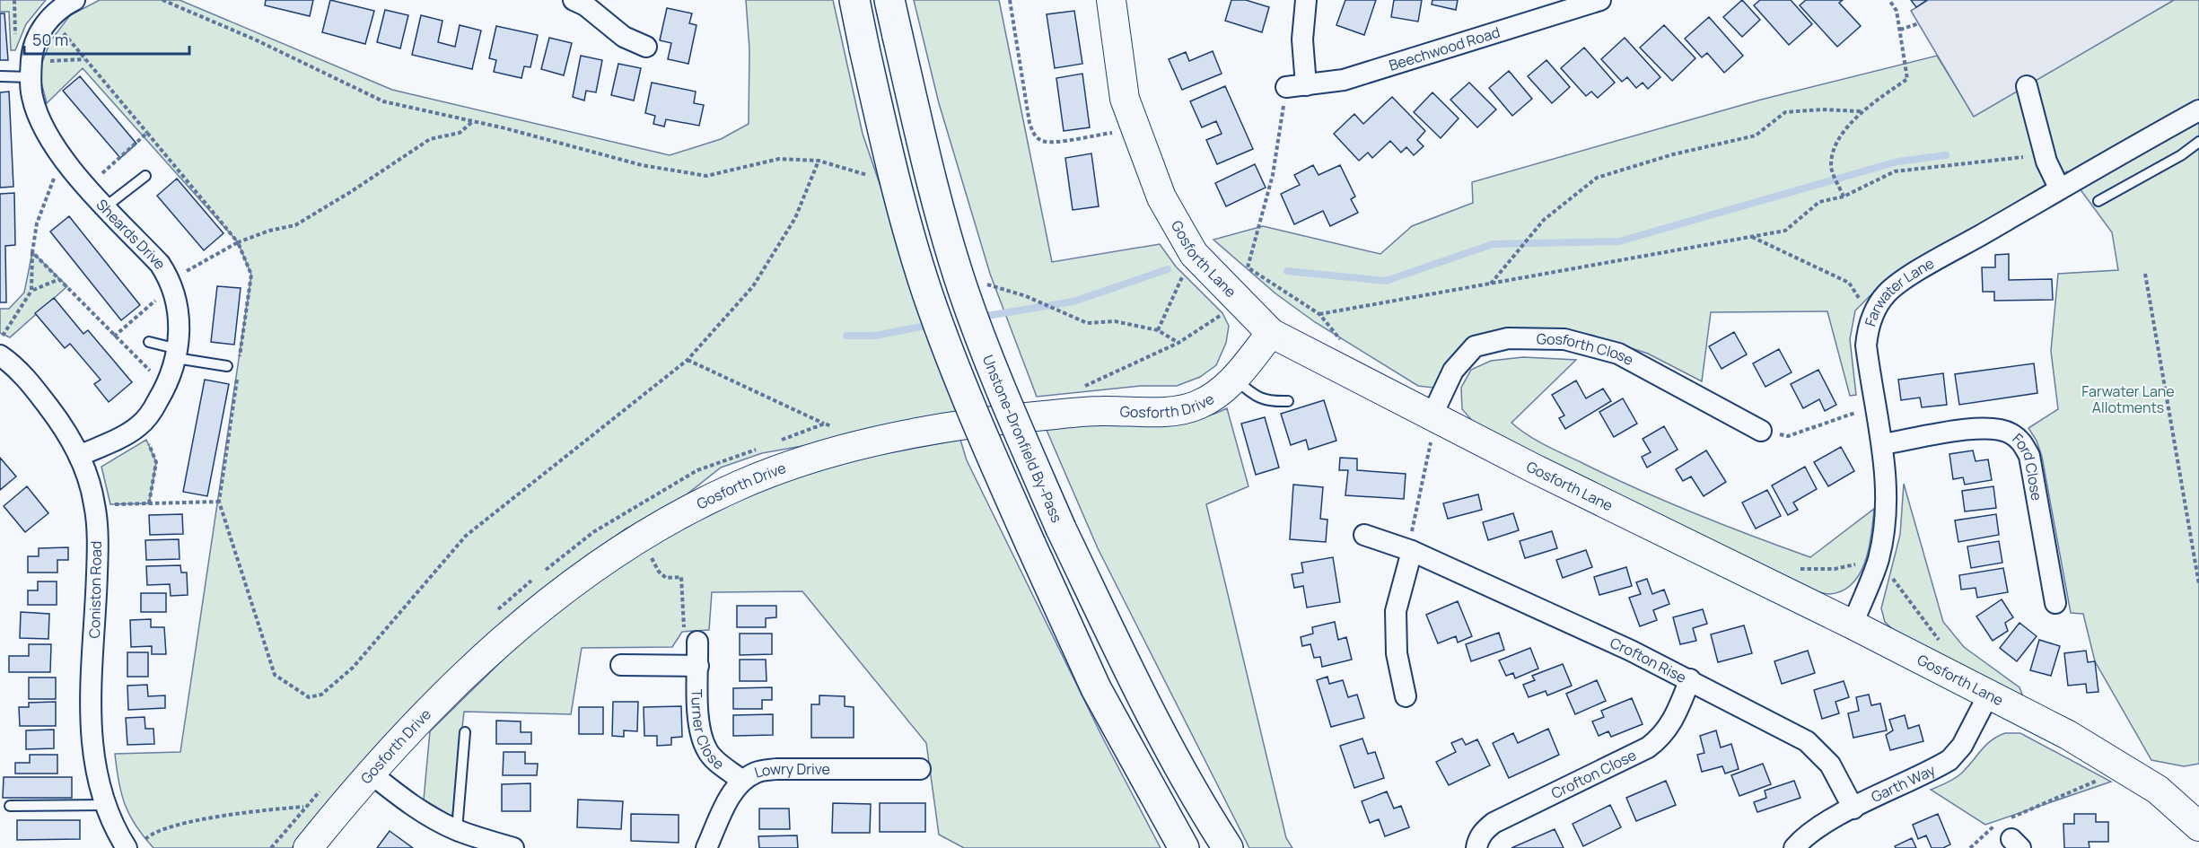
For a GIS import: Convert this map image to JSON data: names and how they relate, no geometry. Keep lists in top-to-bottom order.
{
  "streets": {
    "highway": ["Unstone-Dronfield By-Pass"],
    "street": [
      "Beechwood Road",
      "Sheards Drive",
      "Gosforth Lane",
      "Farwater Lane",
      "Gosforth Close",
      "Gosforth Drive",
      "Ford Close",
      "Coniston Road",
      "Crofton Rise",
      "Turner Close",
      "Lowry Drive",
      "Crofton Close",
      "Garth Way"
    ]
  },
  "crossings": [
    ["Sheards Drive", "Coniston Road"],
    ["Gosforth Lane", "Farwater Lane"],
    ["Gosforth Lane", "Gosforth Close"],
    ["Gosforth Lane", "Gosforth Drive"],
    ["Gosforth Lane", "Garth Way"],
    ["Farwater Lane", "Ford Close"],
    ["Crofton Rise", "Crofton Close"],
    ["Crofton Rise", "Garth Way"],
    ["Turner Close", "Lowry Drive"]
  ],
  "parks": ["Farwater Lane Allotments"],
  "scale_bar": "50 m"
}
